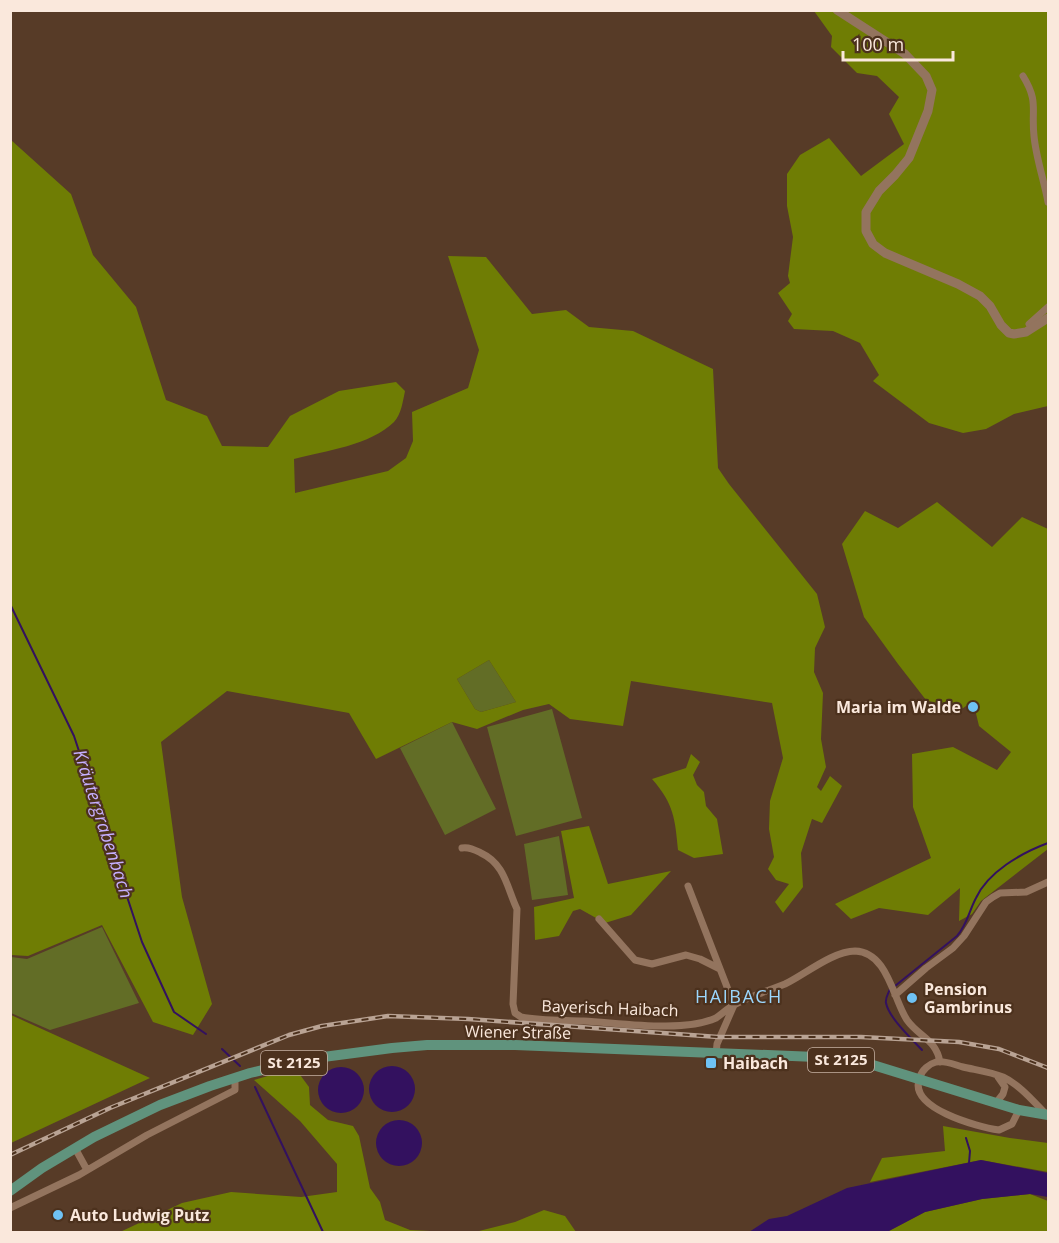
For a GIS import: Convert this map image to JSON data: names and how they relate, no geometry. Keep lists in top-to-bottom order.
{
  "streets": {
    "main road": ["Wiener Straße", "St 2125"],
    "street": ["Bayerisch Haibach"]
  },
  "districts": ["HAIBACH"],
  "water": ["Kräutergrabenbach"],
  "places": {
    "other": ["Maria im Walde", "Pension Gambrinus", "Auto Ludwig Putz"],
    "transit": ["Haibach"]
  },
  "scale_bar": "100 m"
}
